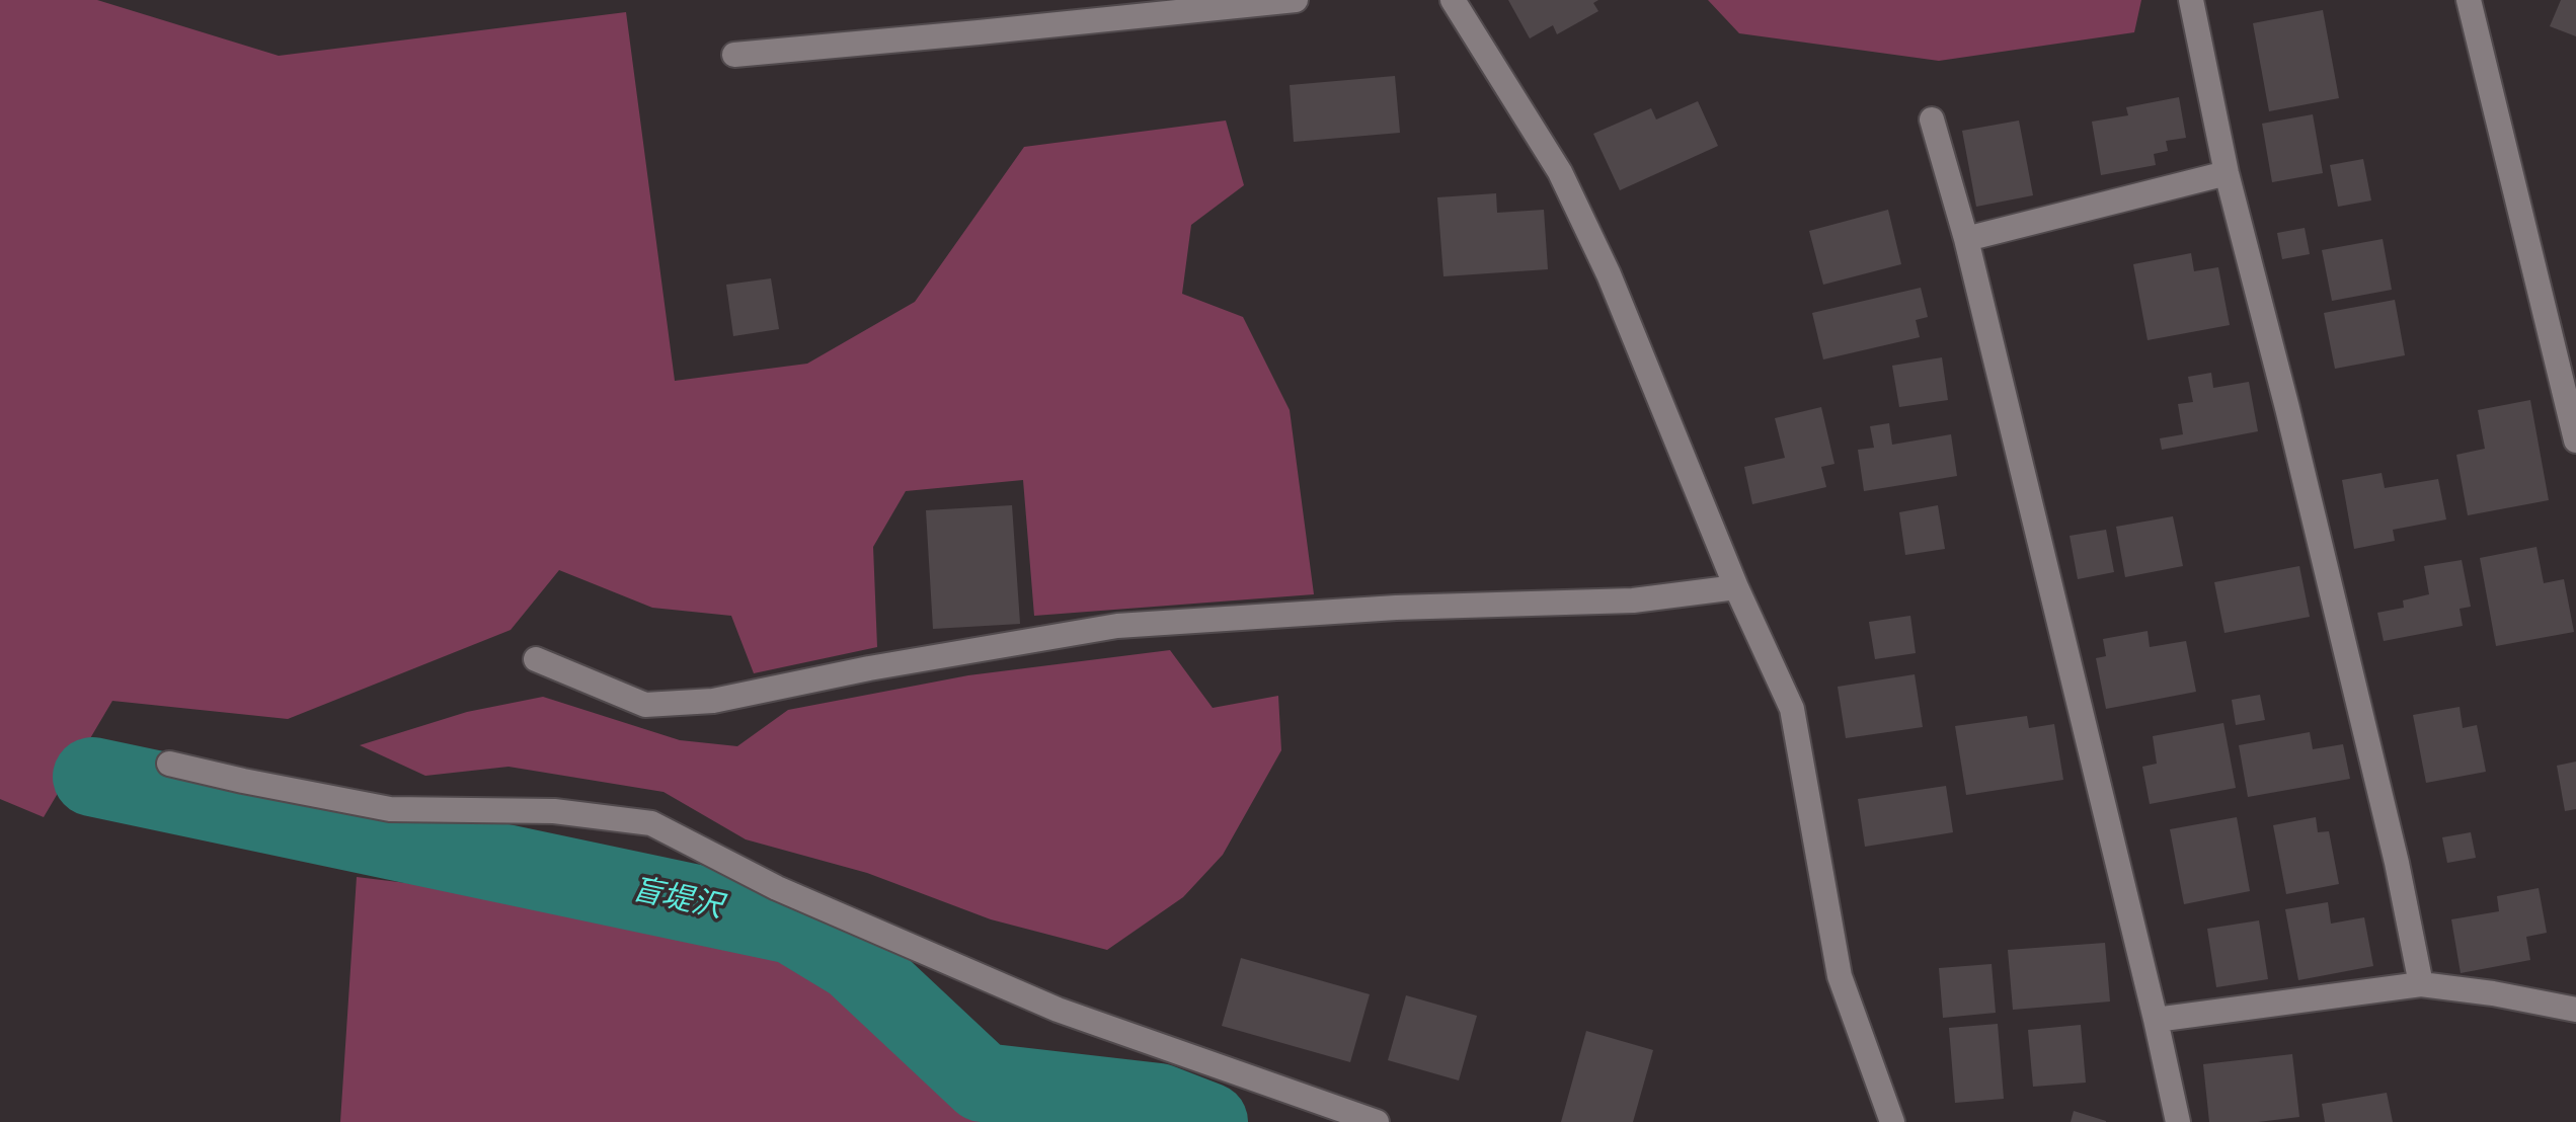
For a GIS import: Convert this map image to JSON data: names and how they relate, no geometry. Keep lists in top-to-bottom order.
{
  "water": ["盲堤沢"]
}
